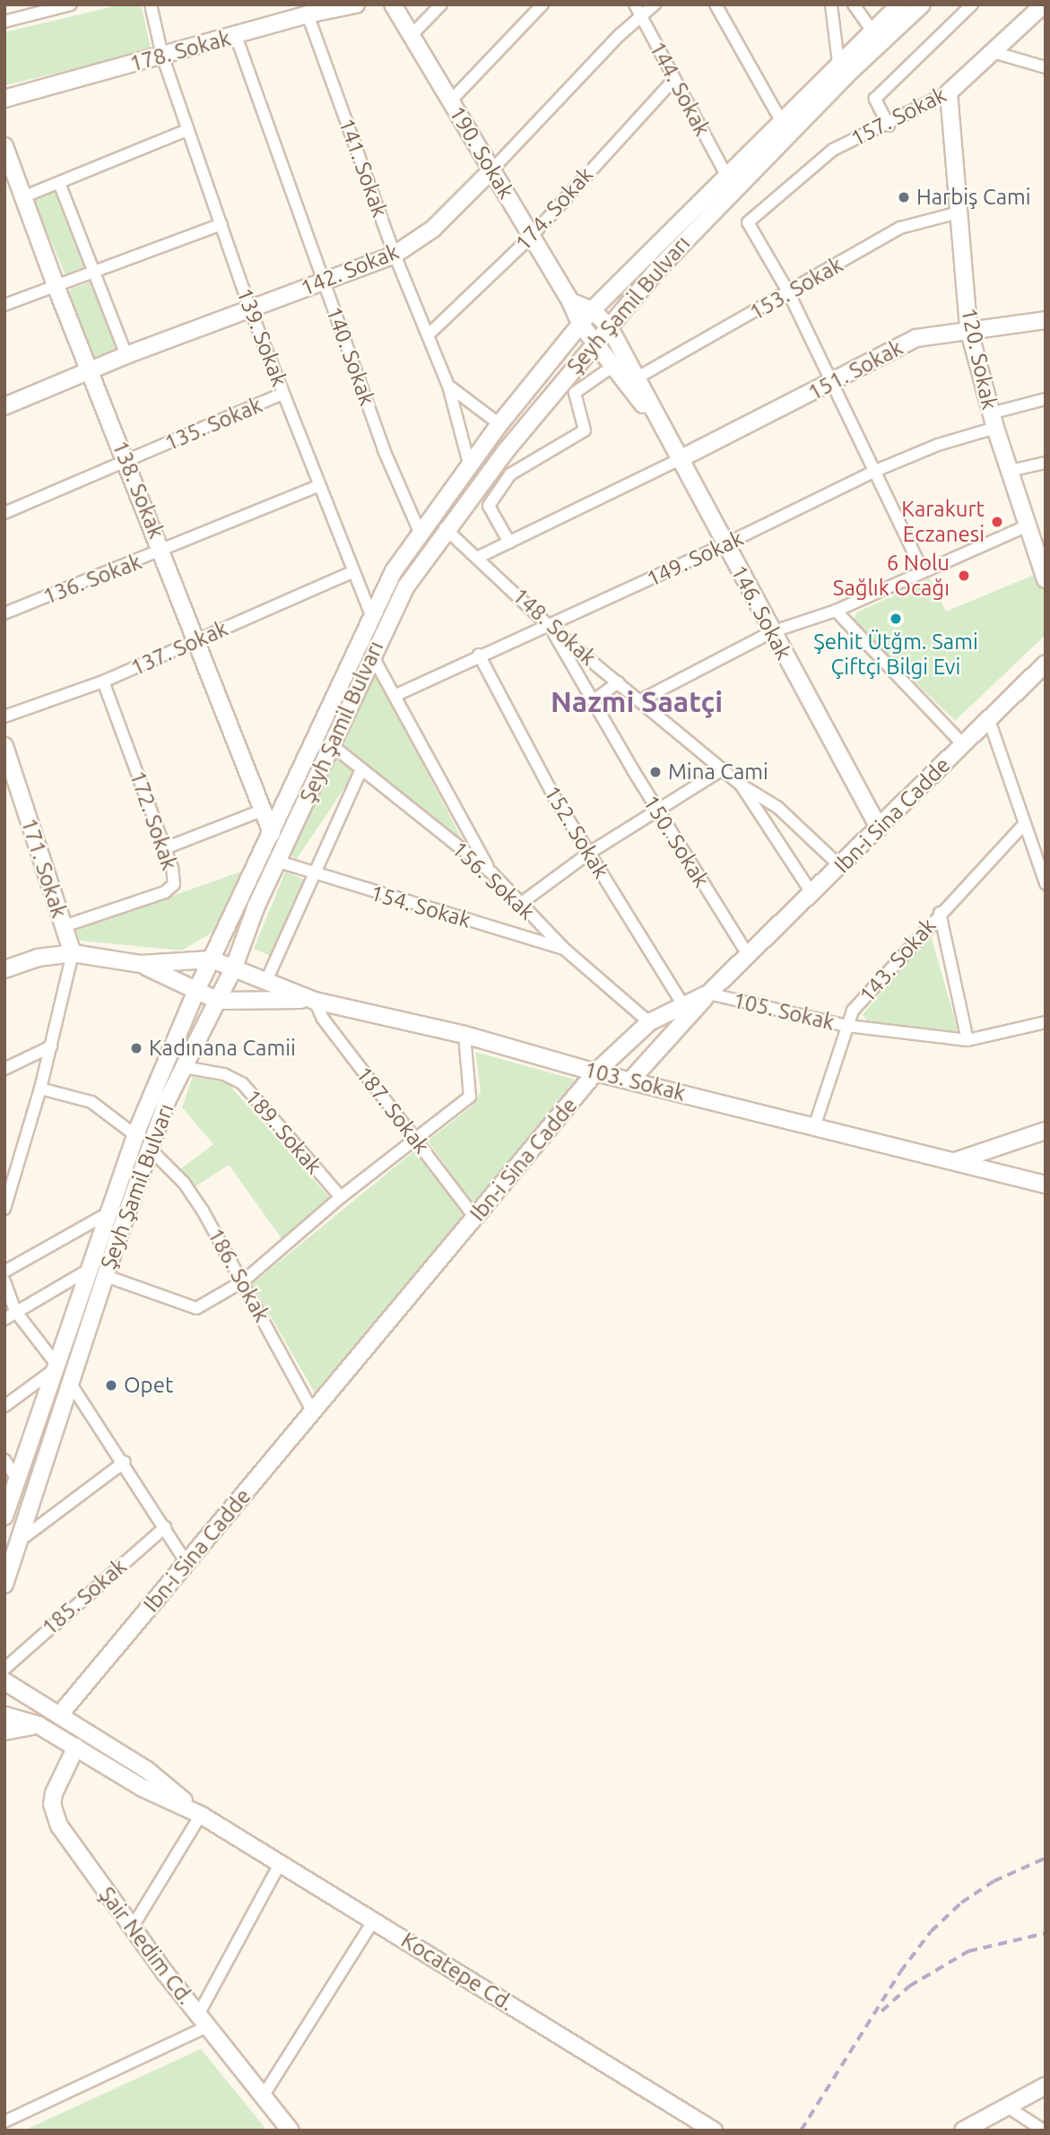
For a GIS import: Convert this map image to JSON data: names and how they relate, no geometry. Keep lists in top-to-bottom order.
{
  "streets": {
    "street": [
      "178. Sokak",
      "144. Sokak",
      "157. Sokak",
      "190. Sokak",
      "141. Sokak",
      "174. Sokak",
      "142. Sokak",
      "153. Sokak",
      "Şeyh Şamil Bulvarı",
      "139. Sokak",
      "140. Sokak",
      "120. Sokak",
      "151. Sokak",
      "135. Sokak",
      "138. Sokak",
      "149. Sokak",
      "136. Sokak",
      "146. Sokak",
      "148. Sokak",
      "137. Sokak",
      "Ibn-i Sina Cadde",
      "172. Sokak",
      "152. Sokak",
      "150. Sokak",
      "171. Sokak",
      "156. Sokak",
      "154. Sokak",
      "143. Sokak",
      "105. Sokak",
      "103. Sokak",
      "187. Sokak",
      "189. Sokak",
      "186. Sokak",
      "185. Sokak",
      "Şair Nedim Cd.",
      "Kocatepe Cd."
    ]
  },
  "crossings": [
    ["178. Sokak", "141. Sokak"],
    ["178. Sokak", "139. Sokak"],
    ["178. Sokak", "140. Sokak"],
    ["144. Sokak", "174. Sokak"],
    ["144. Sokak", "142. Sokak"],
    ["144. Sokak", "Şeyh Şamil Bulvarı"],
    ["157. Sokak", "153. Sokak"],
    ["157. Sokak", "120. Sokak"],
    ["190. Sokak", "174. Sokak"],
    ["190. Sokak", "142. Sokak"],
    ["190. Sokak", "Şeyh Şamil Bulvarı"],
    ["190. Sokak", "146. Sokak"],
    ["141. Sokak", "174. Sokak"],
    ["141. Sokak", "142. Sokak"],
    ["141. Sokak", "Şeyh Şamil Bulvarı"],
    ["142. Sokak", "139. Sokak"],
    ["142. Sokak", "140. Sokak"],
    ["142. Sokak", "138. Sokak"],
    ["153. Sokak", "120. Sokak"],
    ["153. Sokak", "146. Sokak"],
    ["Şeyh Şamil Bulvarı", "139. Sokak"],
    ["Şeyh Şamil Bulvarı", "140. Sokak"],
    ["Şeyh Şamil Bulvarı", "138. Sokak"],
    ["Şeyh Şamil Bulvarı", "146. Sokak"],
    ["Şeyh Şamil Bulvarı", "148. Sokak"],
    ["Şeyh Şamil Bulvarı", "156. Sokak"],
    ["Şeyh Şamil Bulvarı", "154. Sokak"],
    ["Şeyh Şamil Bulvarı", "103. Sokak"],
    ["Şeyh Şamil Bulvarı", "189. Sokak"],
    ["Şeyh Şamil Bulvarı", "186. Sokak"],
    ["139. Sokak", "135. Sokak"],
    ["139. Sokak", "136. Sokak"],
    ["139. Sokak", "137. Sokak"],
    ["120. Sokak", "151. Sokak"],
    ["120. Sokak", "149. Sokak"],
    ["151. Sokak", "146. Sokak"],
    ["135. Sokak", "138. Sokak"],
    ["138. Sokak", "136. Sokak"],
    ["138. Sokak", "137. Sokak"],
    ["149. Sokak", "146. Sokak"],
    ["149. Sokak", "148. Sokak"],
    ["149. Sokak", "152. Sokak"],
    ["149. Sokak", "150. Sokak"],
    ["146. Sokak", "Ibn-i Sina Cadde"],
    ["148. Sokak", "Ibn-i Sina Cadde"],
    ["148. Sokak", "150. Sokak"],
    ["137. Sokak", "172. Sokak"],
    ["Ibn-i Sina Cadde", "152. Sokak"],
    ["Ibn-i Sina Cadde", "150. Sokak"],
    ["Ibn-i Sina Cadde", "156. Sokak"],
    ["Ibn-i Sina Cadde", "105. Sokak"],
    ["Ibn-i Sina Cadde", "103. Sokak"],
    ["Ibn-i Sina Cadde", "187. Sokak"],
    ["Ibn-i Sina Cadde", "186. Sokak"],
    ["Ibn-i Sina Cadde", "Kocatepe Cd."],
    ["172. Sokak", "171. Sokak"],
    ["156. Sokak", "154. Sokak"],
    ["143. Sokak", "105. Sokak"],
    ["143. Sokak", "103. Sokak"],
    ["103. Sokak", "187. Sokak"],
    ["Şair Nedim Cd.", "Kocatepe Cd."]
  ],
  "districts": ["Nazmi Saatçi"],
  "places": [
    "Harbiş Cami",
    "Karakurt Eczanesi",
    "6 Nolu Sağlık Ocağı",
    "Şehit Ütğm. Sami Çiftçi Bilgi Evi",
    "Mina Cami",
    "Kadınana Camii",
    "Opet"
  ]
}
